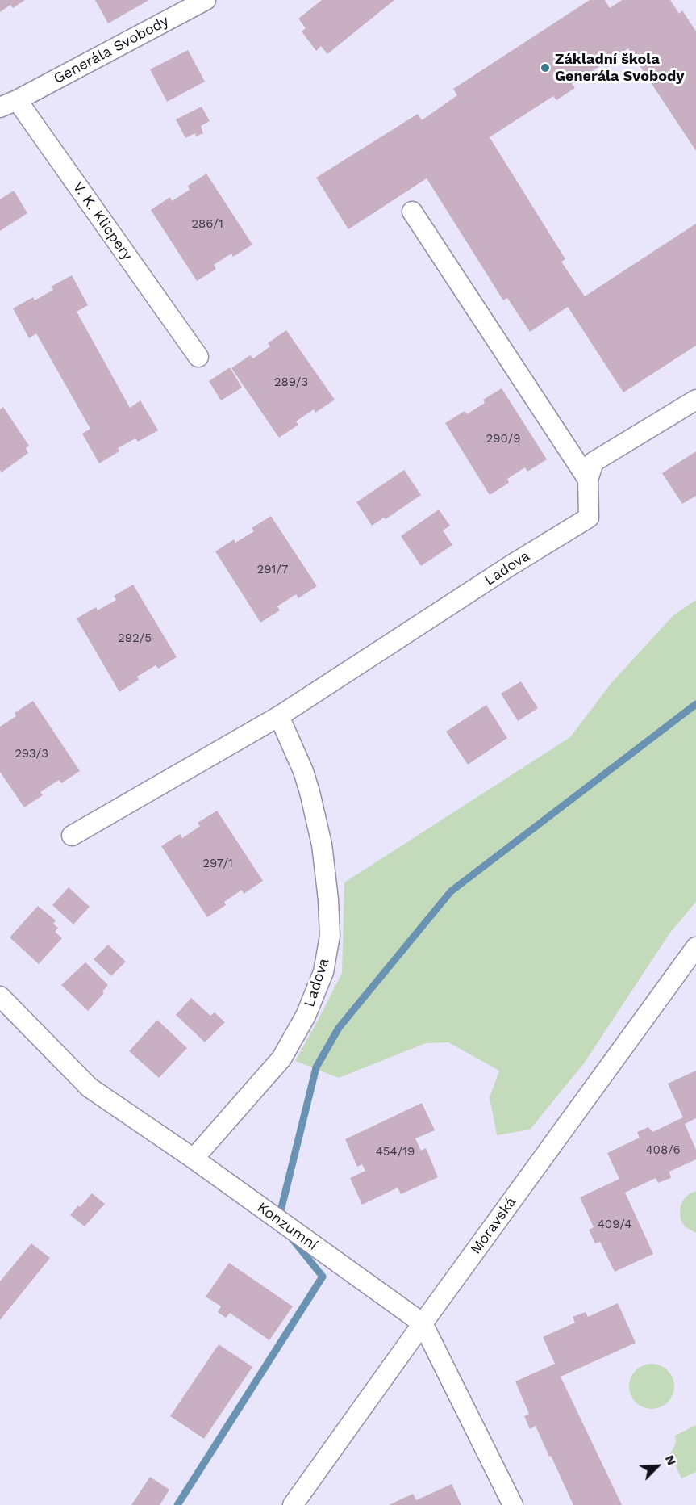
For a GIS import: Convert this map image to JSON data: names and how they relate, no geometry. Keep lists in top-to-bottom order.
{
  "streets": {
    "street": [
      "Generála Svobody",
      "V. K. Klicpery",
      "Ladova",
      "Moravská",
      "Konzumní"
    ]
  },
  "crossings": [
    ["Generála Svobody", "V. K. Klicpery"],
    ["Ladova", "Konzumní"],
    ["Moravská", "Konzumní"]
  ],
  "places": ["Základní škola Generála Svobody"],
  "house_numbers": [
    "286/1",
    "289/3",
    "290/9",
    "291/7",
    "292/5",
    "293/3",
    "297/1",
    "408/6",
    "454/19",
    "409/4"
  ],
  "north": "top right"
}
